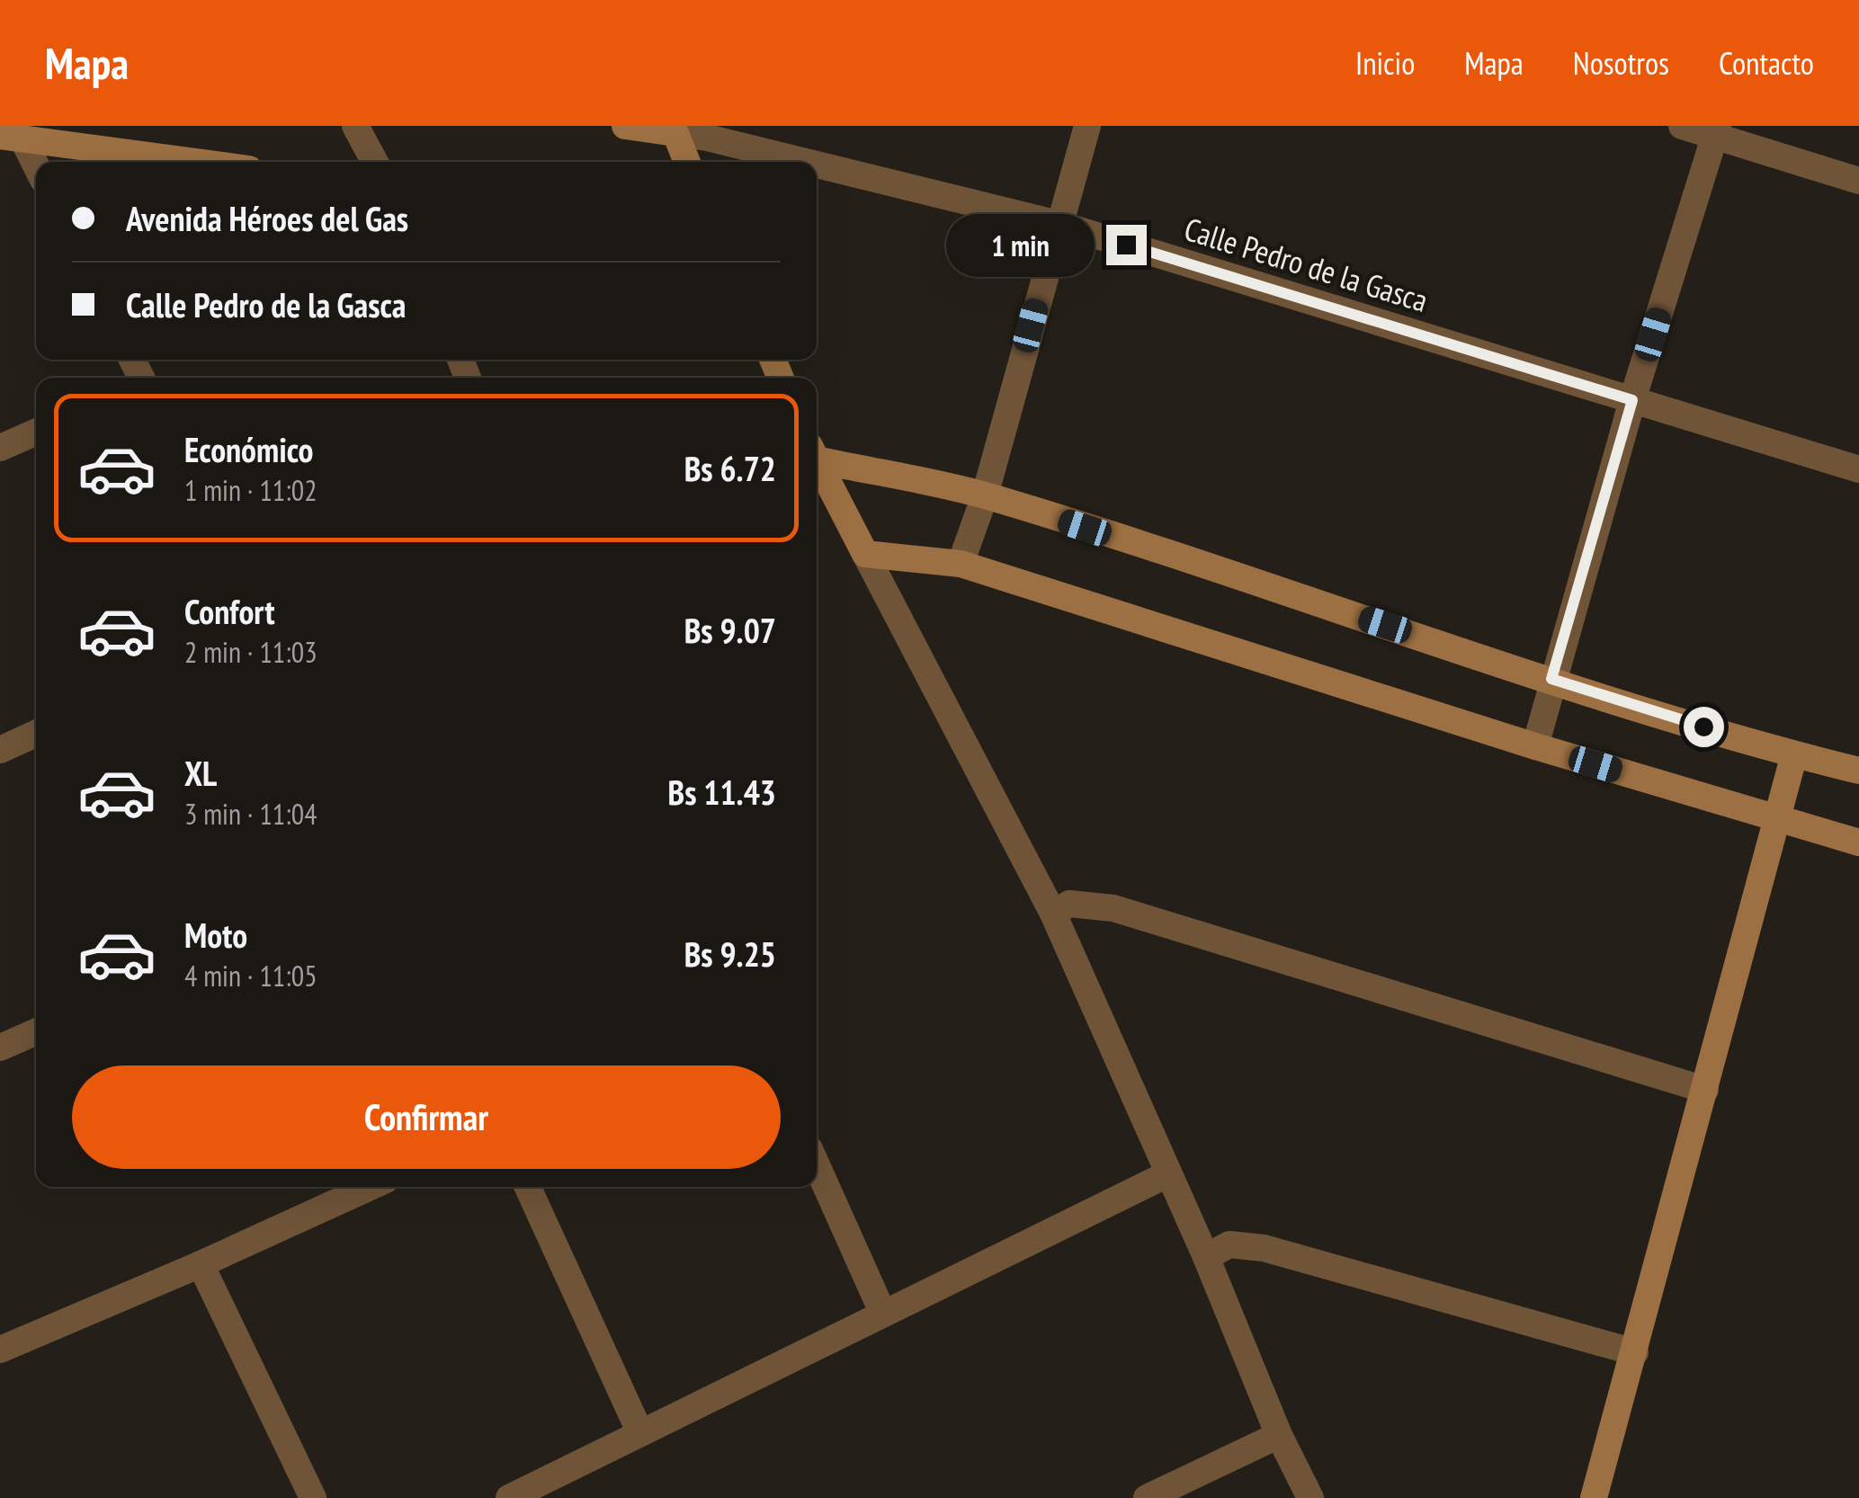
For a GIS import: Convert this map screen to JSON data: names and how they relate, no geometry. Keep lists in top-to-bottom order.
{
  "streets": {
    "street": ["Calle Pedro de la Gasca"]
  },
  "page": {
    "header": "Mapa",
    "nav": [
      "Inicio",
      "Mapa",
      "Nosotros",
      "Contacto"
    ],
    "banner": ["Avenida Héroes del Gas", "Calle Pedro de la Gasca"],
    "bubble": "1 min",
    "list": [
      {
        "name": "Económico",
        "note": "1 min · 11:02",
        "value": "Bs 6.72"
      },
      {
        "name": "Confort",
        "note": "2 min · 11:03",
        "value": "Bs 9.07"
      },
      {
        "name": "XL",
        "note": "3 min · 11:04",
        "value": "Bs 11.43"
      },
      {
        "name": "Moto",
        "note": "4 min · 11:05",
        "value": "Bs 9.25"
      }
    ],
    "buttons": "Confirmar"
  }
}
